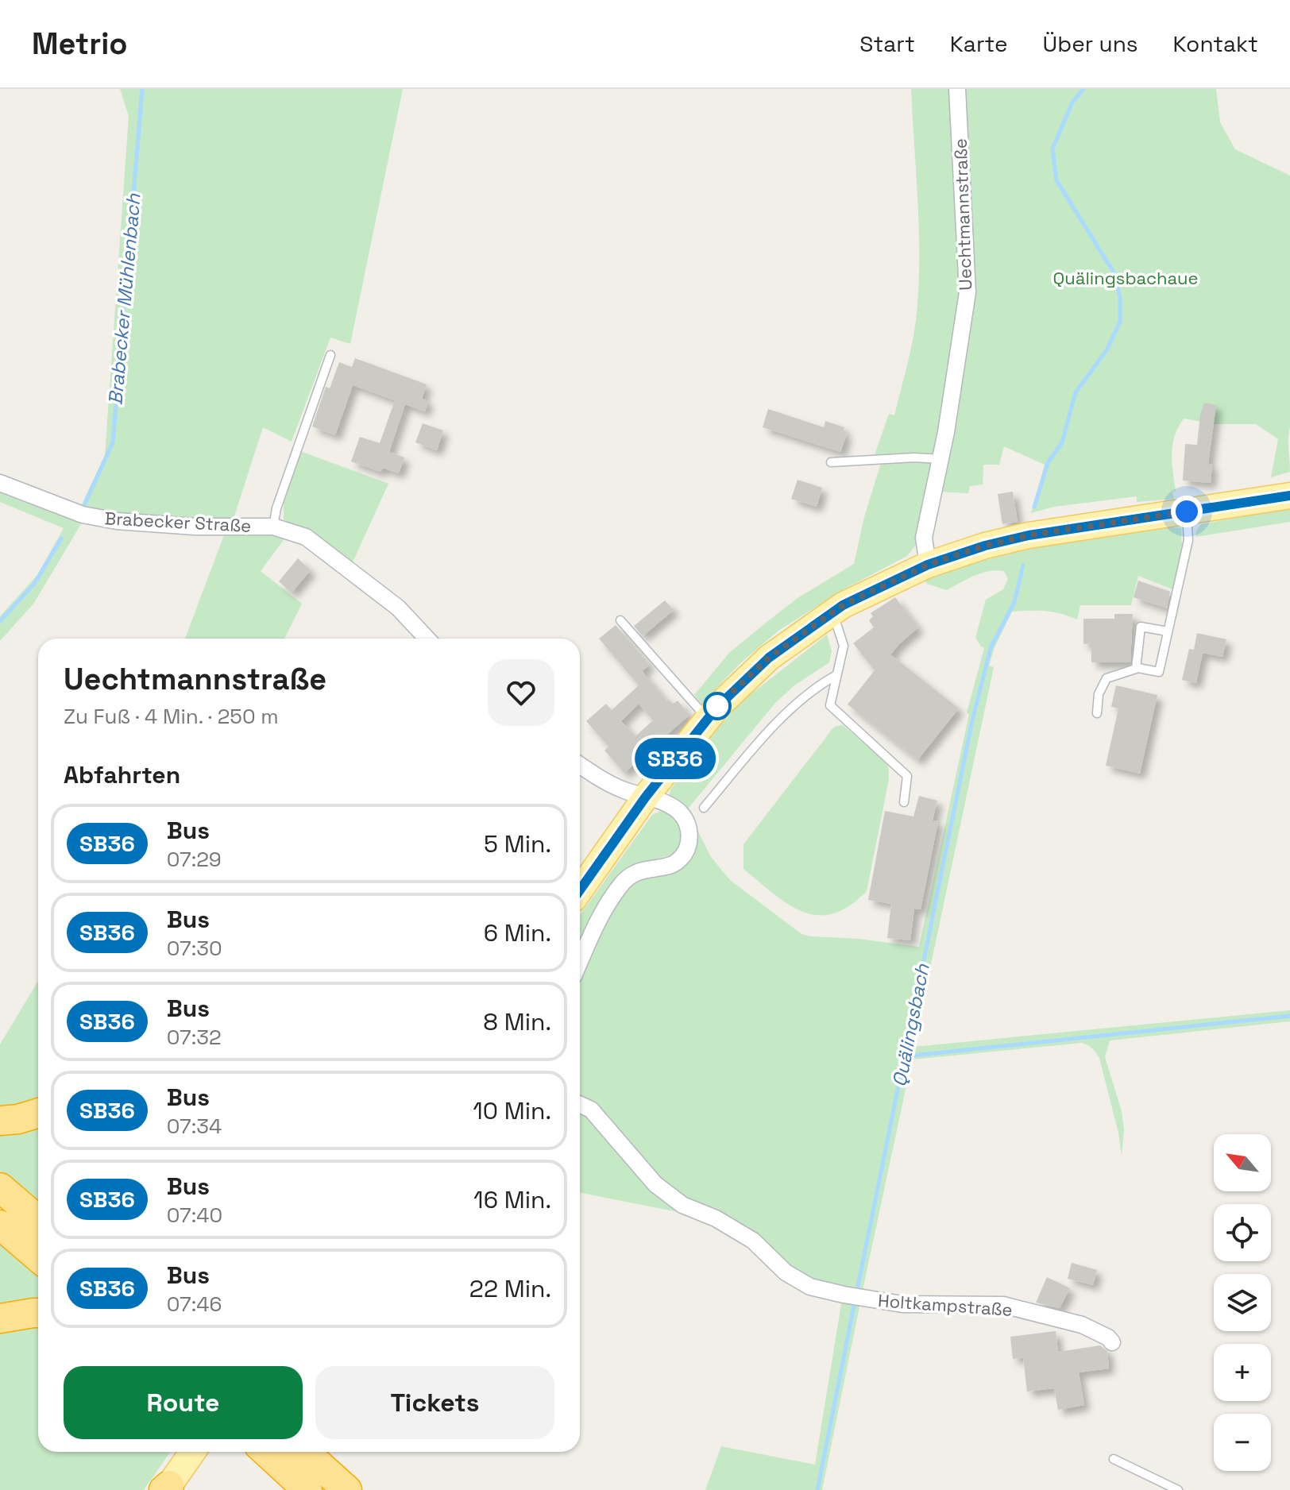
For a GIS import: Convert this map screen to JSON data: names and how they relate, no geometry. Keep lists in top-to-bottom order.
{
  "streets": {
    "street": ["Uechtmannstraße", "Brabecker Straße", "Holtkampstraße"]
  },
  "water": ["Brabecker Mühlenbach", "Quälingsbach"],
  "parks": ["Quälingsbachaue"],
  "lines": ["bus line SB36"],
  "north": "top left",
  "page": {
    "header": "Metrio",
    "nav": [
      "Start",
      "Karte",
      "Über uns",
      "Kontakt"
    ],
    "on_map": "SB36",
    "heading": [
      ["Uechtmannstraße", "Zu Fuß · 4 Min. · 250 m"],
      "Abfahrten"
    ],
    "list": [
      {
        "mark": "SB36",
        "name": "Bus",
        "note": "07:29",
        "value": "5 Min."
      },
      {
        "mark": "SB36",
        "name": "Bus",
        "note": "07:30",
        "value": "6 Min."
      },
      {
        "mark": "SB36",
        "name": "Bus",
        "note": "07:32",
        "value": "8 Min."
      },
      {
        "mark": "SB36",
        "name": "Bus",
        "note": "07:34",
        "value": "10 Min."
      },
      {
        "mark": "SB36",
        "name": "Bus",
        "note": "07:40",
        "value": "16 Min."
      },
      {
        "mark": "SB36",
        "name": "Bus",
        "note": "07:46",
        "value": "22 Min."
      }
    ],
    "map_buttons": ["+", "−"],
    "buttons": ["Route", "Tickets"]
  }
}
